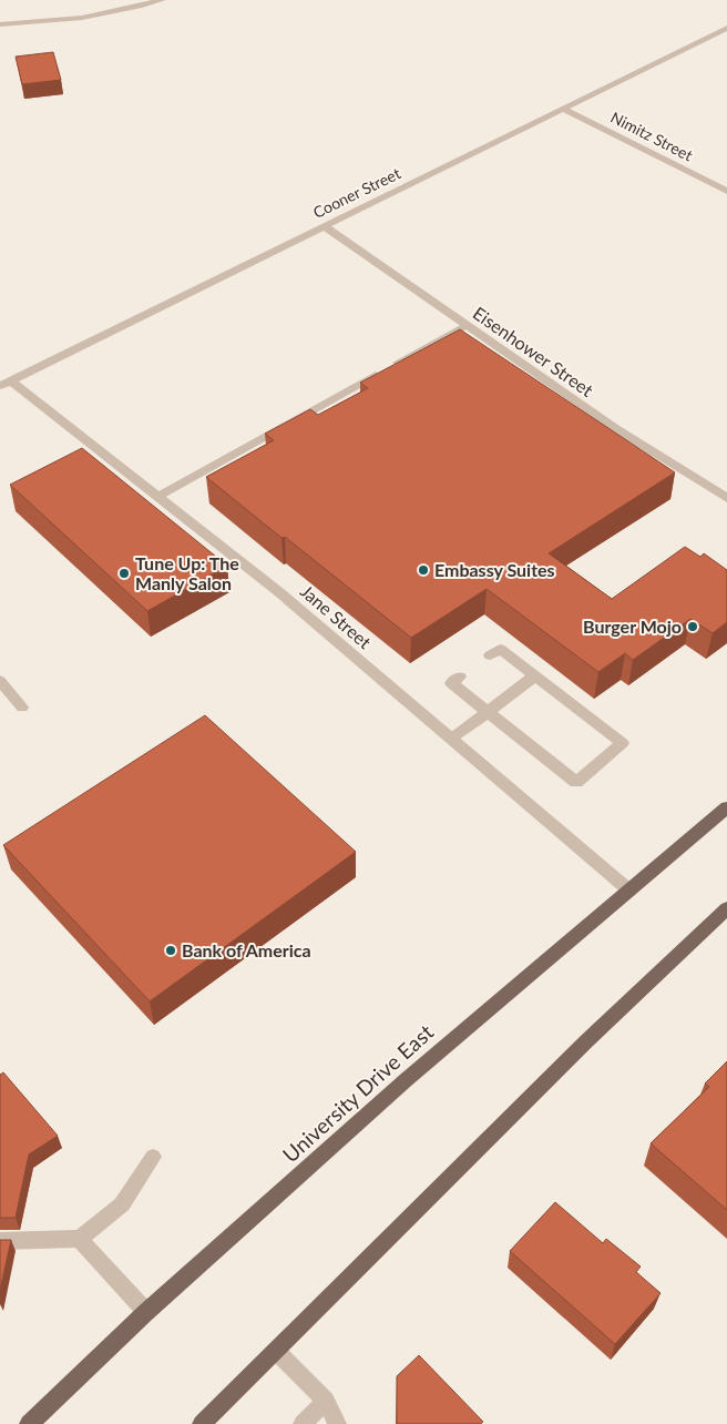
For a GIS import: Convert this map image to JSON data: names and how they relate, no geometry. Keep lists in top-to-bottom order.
{
  "streets": {
    "main road": ["University Drive East"],
    "street": [
      "Nimitz Street",
      "Cooner Street",
      "Eisenhower Street",
      "Jane Street"
    ]
  },
  "crossings": [
    ["Nimitz Street", "Cooner Street"],
    ["Cooner Street", "Eisenhower Street"],
    ["Cooner Street", "Jane Street"],
    ["Jane Street", "University Drive East"]
  ],
  "places": [
    "Embassy Suites",
    "Tune Up: The Manly Salon",
    "Burger Mojo",
    "Bank of America"
  ]
}
